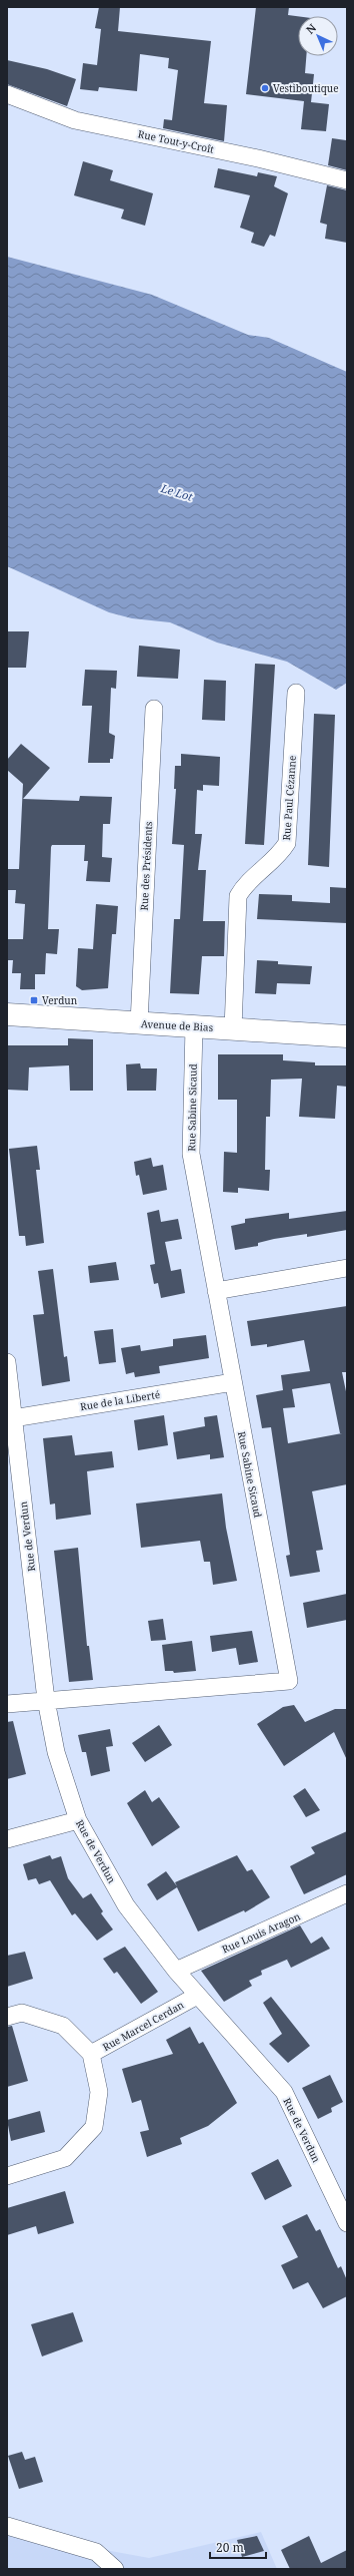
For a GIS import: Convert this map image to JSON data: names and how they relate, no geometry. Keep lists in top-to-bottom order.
{
  "streets": {
    "street": [
      "Rue Tout-y-Croît",
      "Rue Paul Cézanne",
      "Rue des Présidents",
      "Avenue de Bias",
      "Rue Sabine Sicaud",
      "Rue de la Liberté",
      "Rue de Verdun",
      "Rue Louis Aragon",
      "Rue Marcel Cerdan"
    ]
  },
  "crossings": [
    ["Rue Paul Cézanne", "Avenue de Bias"],
    ["Rue des Présidents", "Avenue de Bias"],
    ["Avenue de Bias", "Rue Sabine Sicaud"],
    ["Rue Sabine Sicaud", "Rue de la Liberté"],
    ["Rue Sabine Sicaud", "Rue de Verdun"],
    ["Rue de la Liberté", "Rue de Verdun"],
    ["Rue de Verdun", "Rue Louis Aragon"],
    ["Rue de Verdun", "Rue Marcel Cerdan"]
  ],
  "water": ["Le Lot"],
  "places": {
    "other": ["Vestiboutique"],
    "transit": ["Verdun"]
  },
  "scale_bar": "20 m",
  "north": "top left"
}
